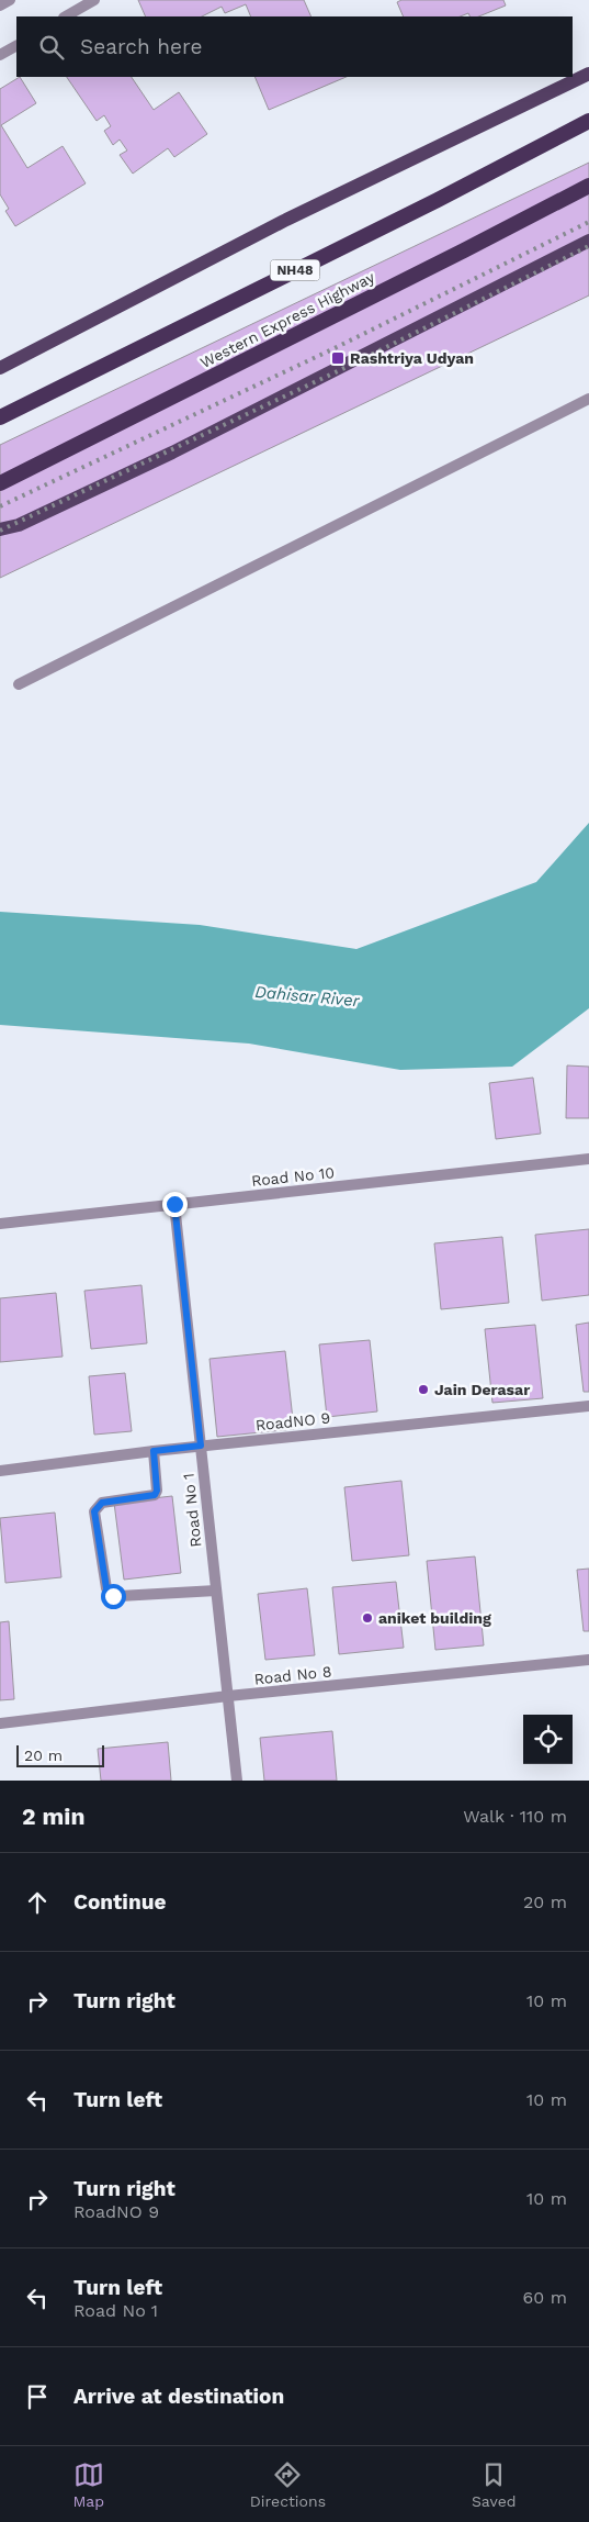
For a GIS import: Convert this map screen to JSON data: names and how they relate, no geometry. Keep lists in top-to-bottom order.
{
  "streets": {
    "highway": ["NH48", "Western Express Highway"],
    "street": [
      "Road No 10",
      "RoadNO 9",
      "Road No 1",
      "Road No 8"
    ]
  },
  "crossings": [
    ["Road No 10", "Road No 1"],
    ["RoadNO 9", "Road No 1"],
    ["Road No 1", "Road No 8"]
  ],
  "water": ["Dahisar River"],
  "places": {
    "transit": ["Rashtriya Udyan"],
    "other": ["Jain Derasar", "aniket building"]
  },
  "scale_bar": "20 m",
  "page": {
    "search": "Search here",
    "scale": "20 m",
    "heading": ["2 min", "Walk · 110 m"],
    "list": [
      ["Continue", "20 m"],
      ["Turn right", "10 m"],
      ["Turn left", "10 m"],
      ["Turn right", "RoadNO 9", "10 m"],
      ["Turn left", "Road No 1", "60 m"],
      "Arrive at destination"
    ],
    "nav": ["Map", "Directions", "Saved"]
  }
}
